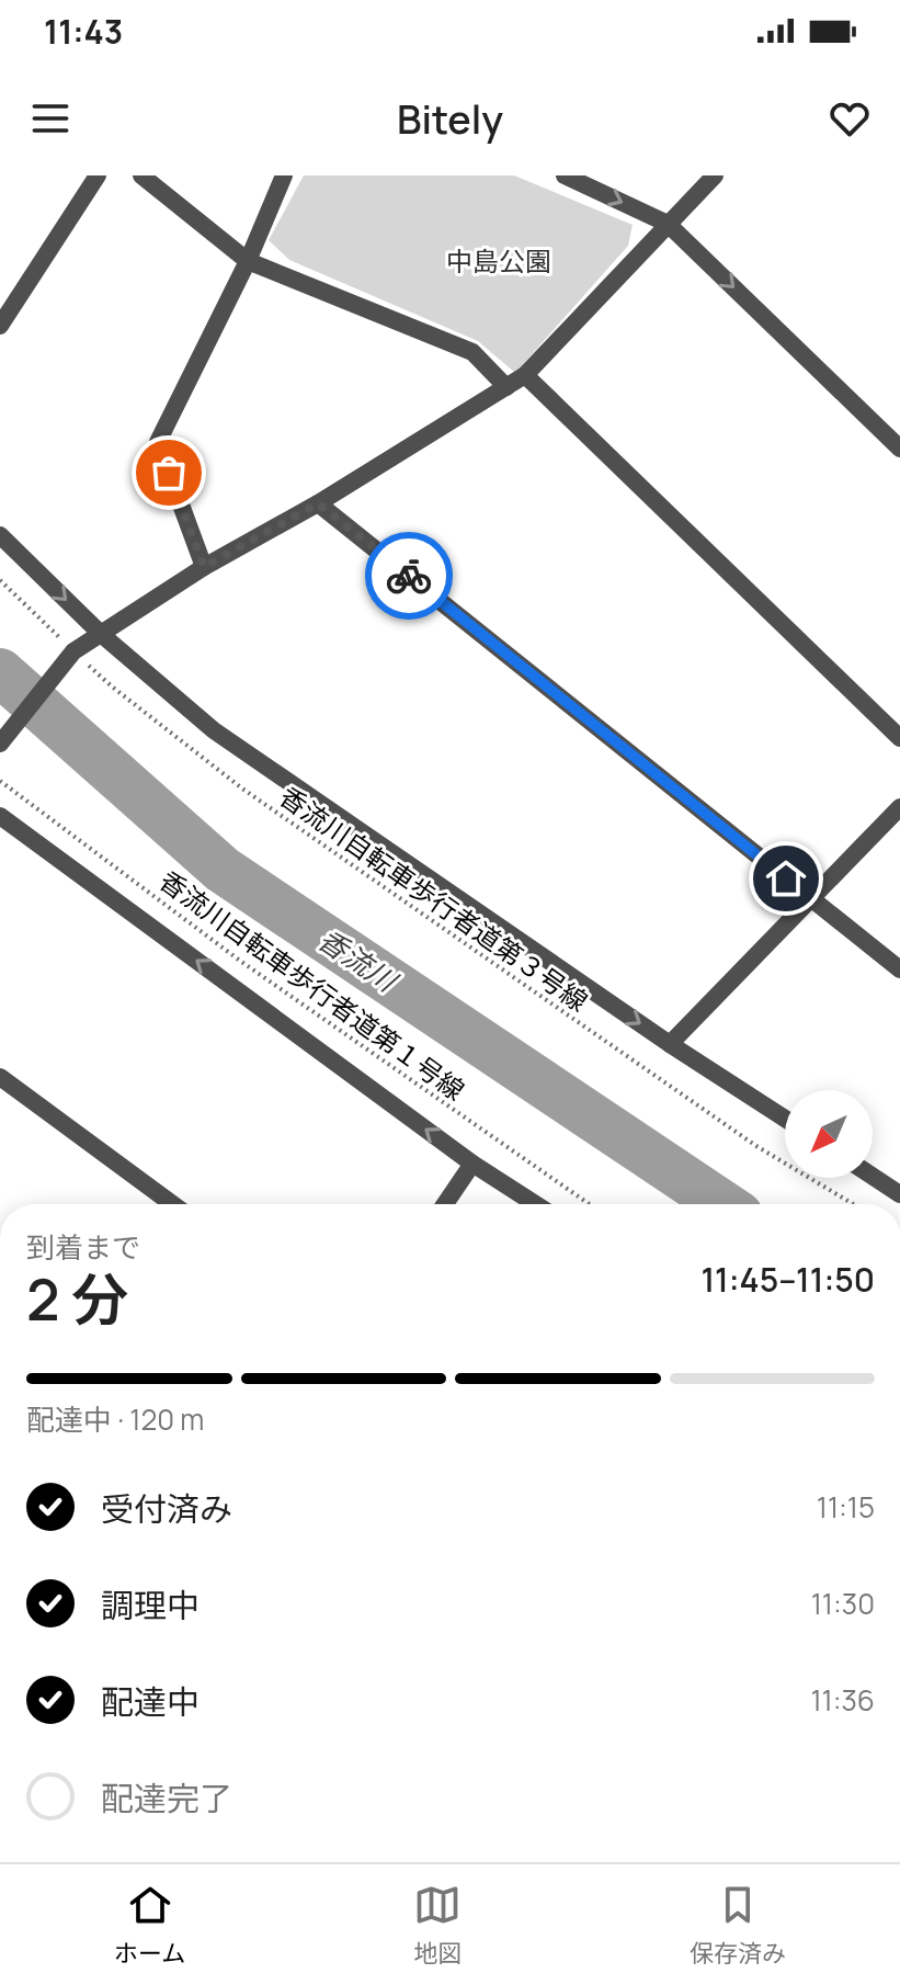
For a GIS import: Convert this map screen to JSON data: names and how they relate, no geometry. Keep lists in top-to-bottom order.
{
  "streets": {
    "path": ["香流川自転車歩行者道第３号線", "香流川自転車歩行者道第１号線"]
  },
  "water": ["香流川"],
  "parks": ["中島公園"],
  "north": "bottom left",
  "page": {
    "status": "11:43",
    "header": "Bitely",
    "heading": ["2 分", "到着まで", "11:45–11:50"],
    "bar": "配達中 · 120 m",
    "list": [
      ["受付済み", "11:15"],
      ["調理中", "11:30"],
      ["配達中", "11:36"],
      "配達完了"
    ],
    "tabs": ["ホーム", "地図", "保存済み"]
  }
}
